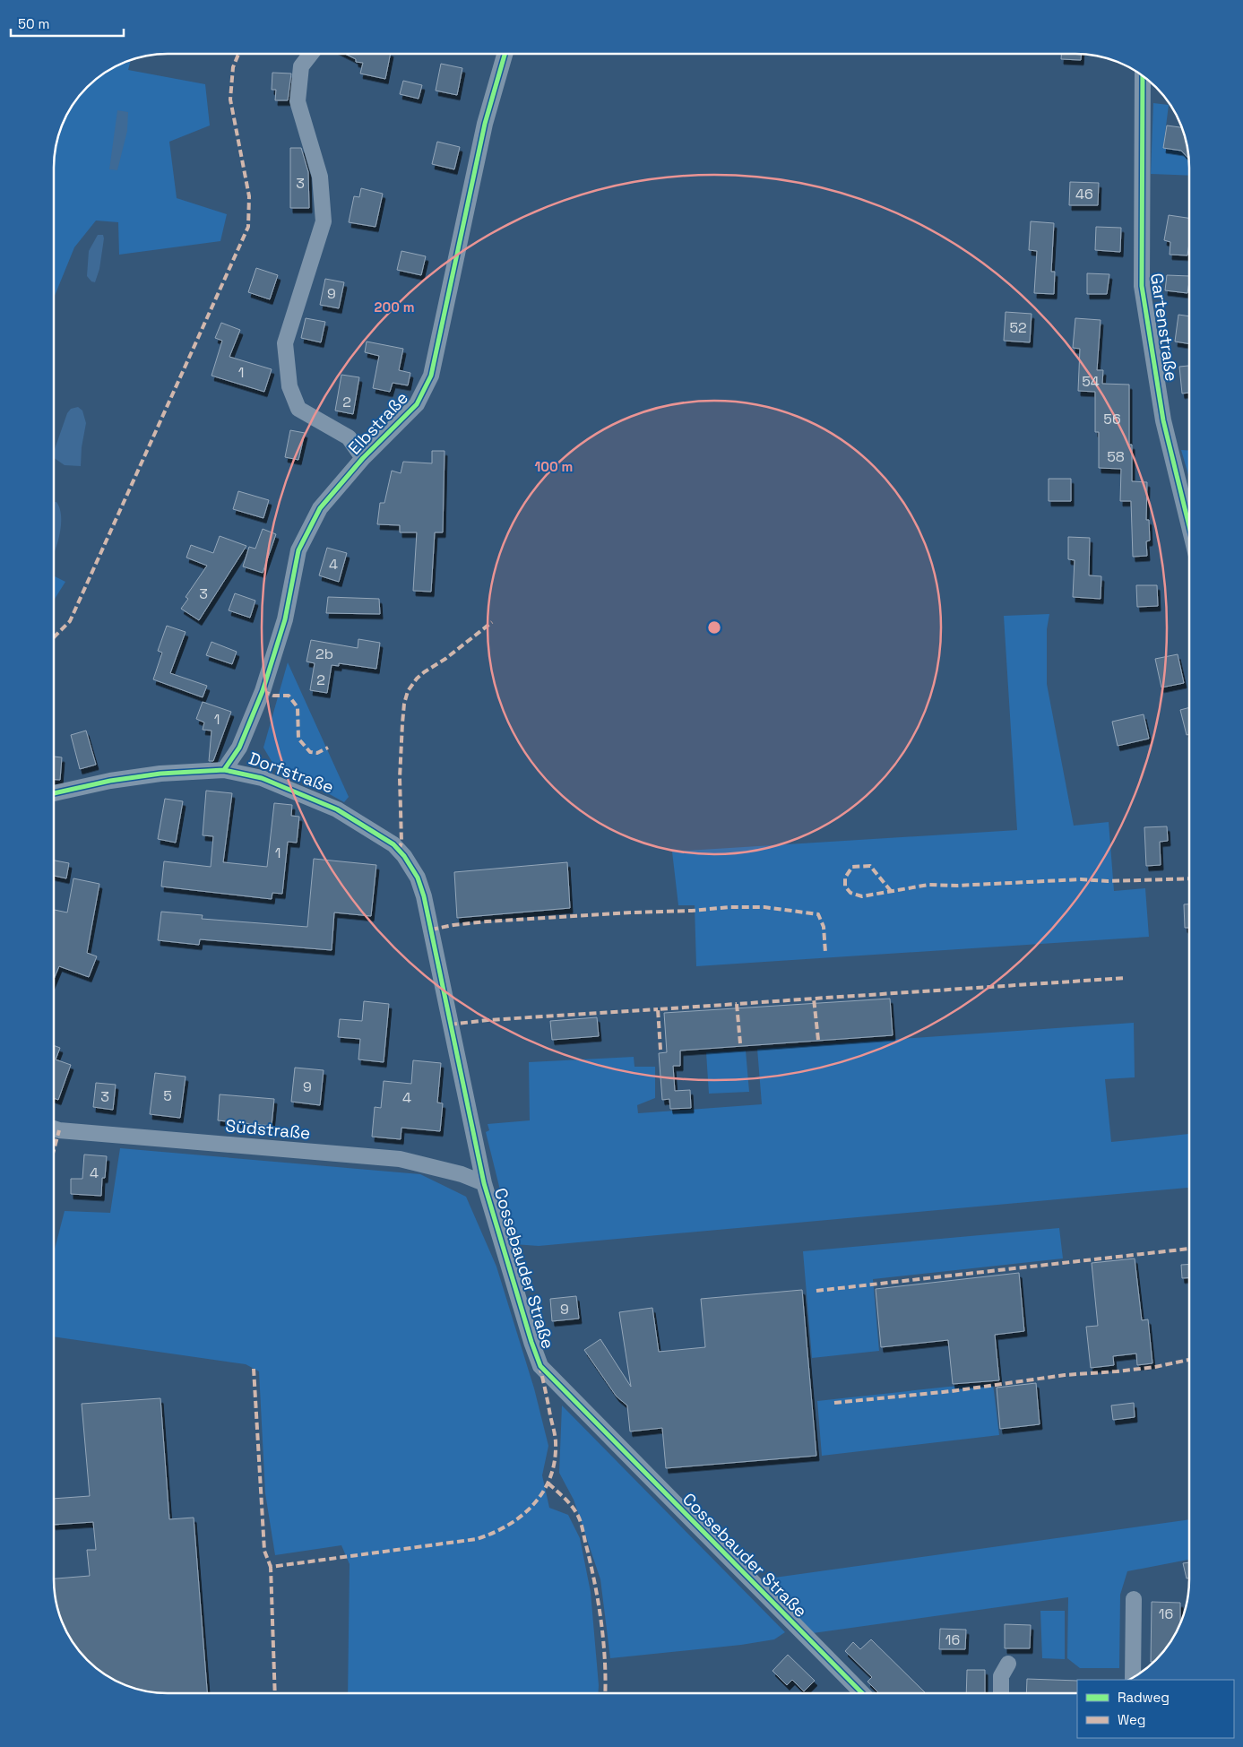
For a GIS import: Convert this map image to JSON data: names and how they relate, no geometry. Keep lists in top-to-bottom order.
{
  "streets": {
    "street": [
      "Gartenstraße",
      "Elbstraße",
      "Dorfstraße",
      "Südstraße",
      "Cossebauder Straße"
    ]
  },
  "crossings": [
    ["Elbstraße", "Dorfstraße"],
    ["Dorfstraße", "Cossebauder Straße"],
    ["Südstraße", "Cossebauder Straße"]
  ],
  "house_numbers": [
    "3",
    "46",
    "9",
    "52",
    "1",
    "54",
    "2",
    "56",
    "58",
    "4",
    "3",
    "2b",
    "2",
    "1",
    "1",
    "9",
    "5",
    "3",
    "4",
    "4",
    "9",
    "16",
    "16"
  ],
  "legend": ["Radweg", "Weg"],
  "scale_bar": "50 m",
  "rings": ["200 m", "100 m"]
}
